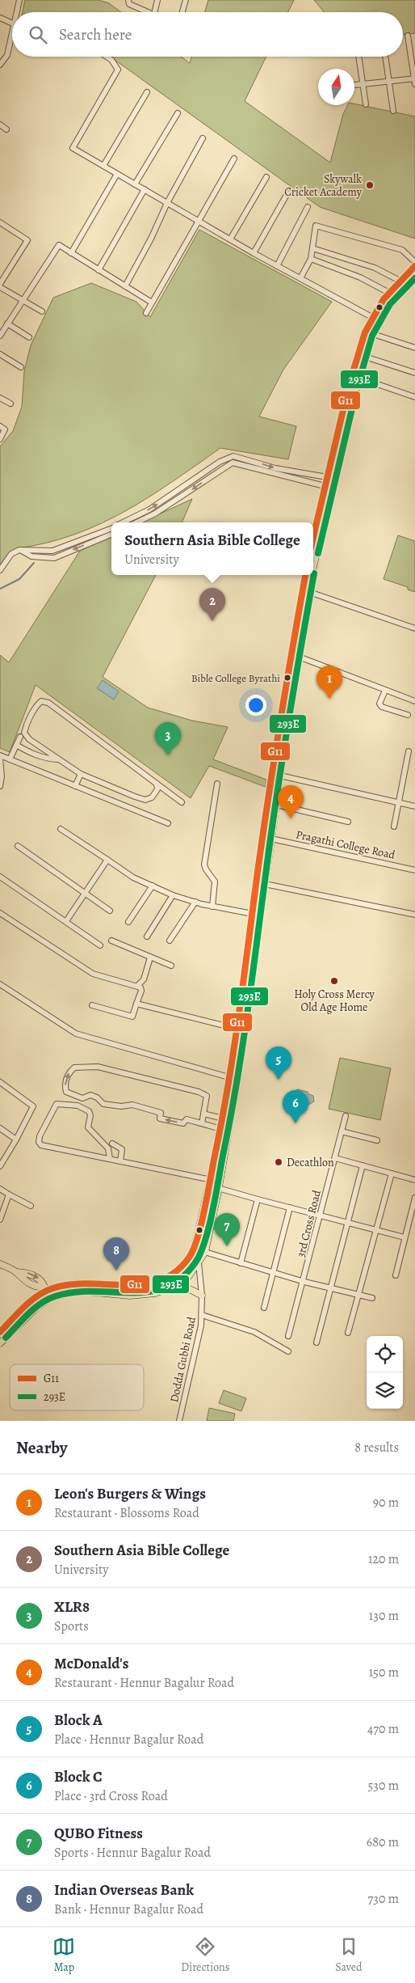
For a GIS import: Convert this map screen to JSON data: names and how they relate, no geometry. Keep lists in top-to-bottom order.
{
  "streets": {
    "street": ["Pragathi College Road", "3rd Cross Road", "Dodda Gubbi Road"]
  },
  "places": [
    "Skywalk Cricket Academy",
    "Bible College Byrathi",
    "Holy Cross Mercy Old Age Home",
    "Decathlon"
  ],
  "lines": ["transit line G11", "transit line 293E"],
  "legend": ["G11", "293E"],
  "north": "top",
  "page": {
    "search": "Search here",
    "popup": ["Southern Asia Bible College", "University"],
    "pins": [
      "2",
      "1",
      "3",
      "4",
      "5",
      "6",
      "7",
      "8"
    ],
    "heading": ["Nearby", "8 results"],
    "list": [
      {
        "mark": "1",
        "name": "Leon's Burgers & Wings",
        "note": "Restaurant · Blossoms Road",
        "value": "90 m"
      },
      {
        "mark": "2",
        "name": "Southern Asia Bible College",
        "note": "University",
        "value": "120 m"
      },
      {
        "mark": "3",
        "name": "XLR8",
        "note": "Sports",
        "value": "130 m"
      },
      {
        "mark": "4",
        "name": "McDonald's",
        "note": "Restaurant · Hennur Bagalur Road",
        "value": "150 m"
      },
      {
        "mark": "5",
        "name": "Block A",
        "note": "Place · Hennur Bagalur Road",
        "value": "470 m"
      },
      {
        "mark": "6",
        "name": "Block C",
        "note": "Place · 3rd Cross Road",
        "value": "530 m"
      },
      {
        "mark": "7",
        "name": "QUBO Fitness",
        "note": "Sports · Hennur Bagalur Road",
        "value": "680 m"
      },
      {
        "mark": "8",
        "name": "Indian Overseas Bank",
        "note": "Bank · Hennur Bagalur Road",
        "value": "730 m"
      }
    ],
    "nav": ["Map", "Directions", "Saved"]
  }
}
